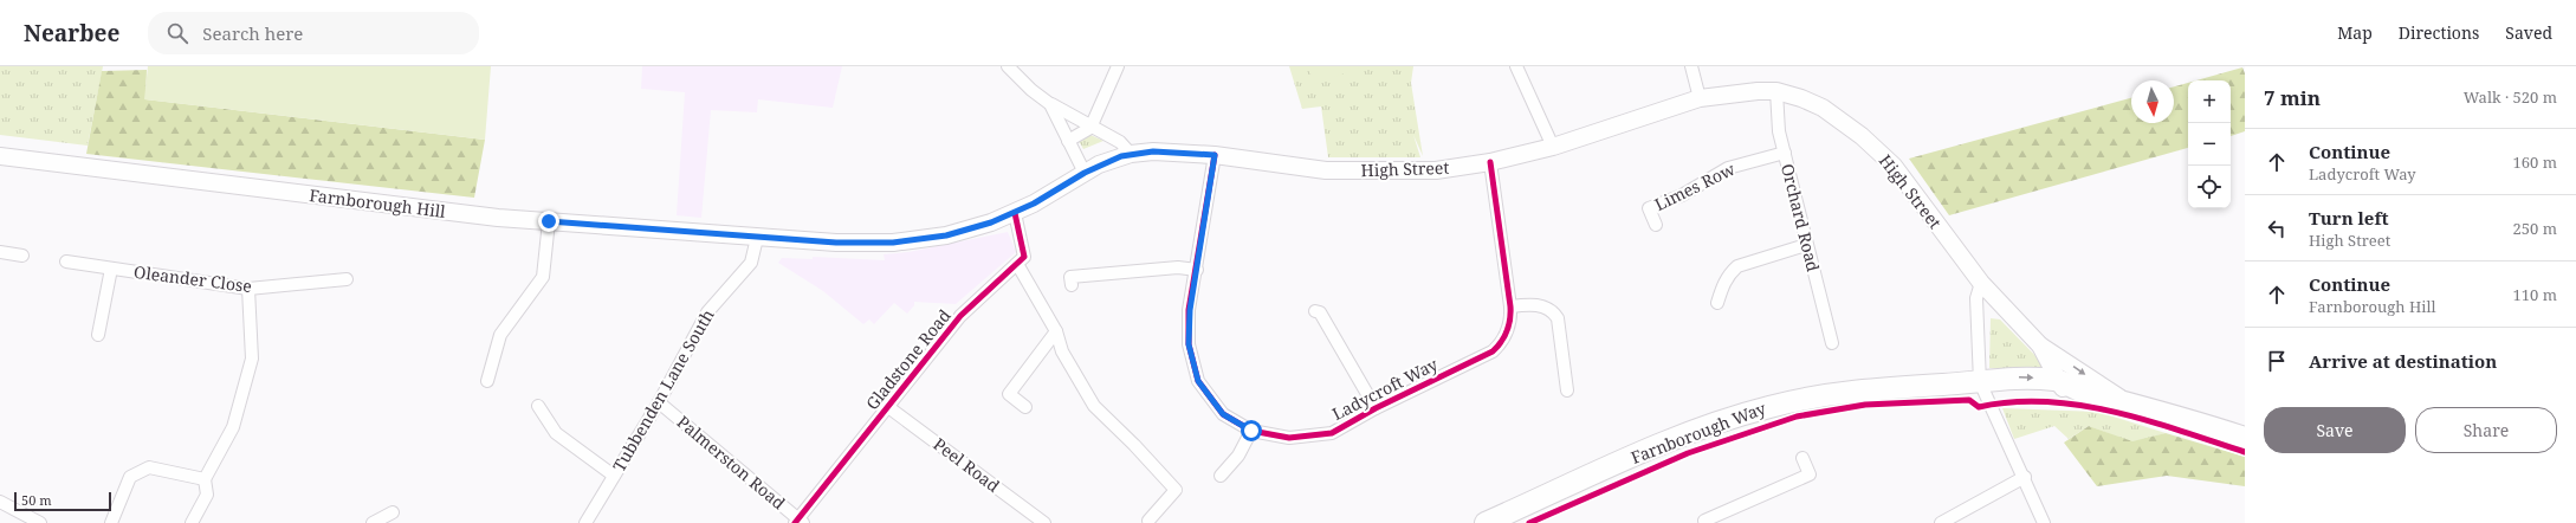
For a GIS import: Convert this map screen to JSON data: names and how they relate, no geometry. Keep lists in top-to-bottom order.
{
  "streets": {
    "highway": ["Farnborough Way"],
    "main road": ["High Street", "Farnborough Hill"],
    "street": [
      "Limes Row",
      "Orchard Road",
      "Oleander Close",
      "Gladstone Road",
      "Ladycroft Way",
      "Tubbenden Lane South",
      "Palmerston Road",
      "Peel Road"
    ]
  },
  "crossings": [
    ["High Street", "Farnborough Hill"],
    ["High Street", "Orchard Road"],
    ["High Street", "Ladycroft Way"],
    ["High Street", "Tubbenden Lane South"],
    ["High Street", "Farnborough Way"],
    ["Limes Row", "Orchard Road"],
    ["Farnborough Hill", "Tubbenden Lane South"],
    ["Gladstone Road", "Palmerston Road"],
    ["Gladstone Road", "Peel Road"],
    ["Tubbenden Lane South", "Palmerston Road"]
  ],
  "scale_bar": "50 m",
  "north": "bottom",
  "page": {
    "header": "Nearbee",
    "search": "Search here",
    "nav": ["Map", "Directions", "Saved"],
    "heading": ["7 min", "Walk · 520 m"],
    "map_buttons": ["+", "−"],
    "list": [
      ["Continue", "Ladycroft Way", "160 m"],
      ["Turn left", "High Street", "250 m"],
      ["Continue", "Farnborough Hill", "110 m"],
      "Arrive at destination"
    ],
    "buttons": ["Save", "Share"],
    "scale": "50 m"
  }
}
